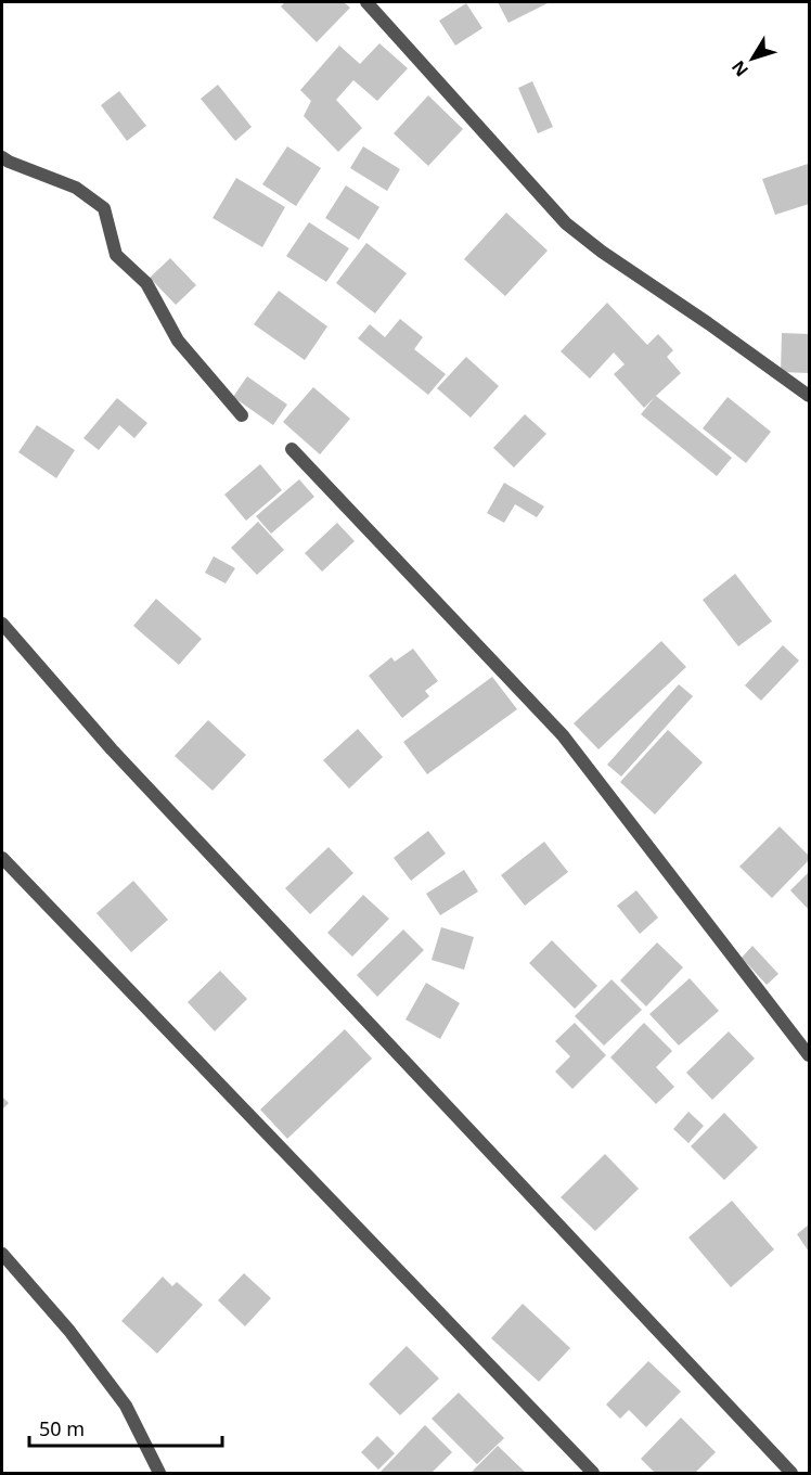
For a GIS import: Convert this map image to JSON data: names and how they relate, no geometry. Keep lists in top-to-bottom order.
{
  "scale_bar": "50 m",
  "north": "bottom left"
}
